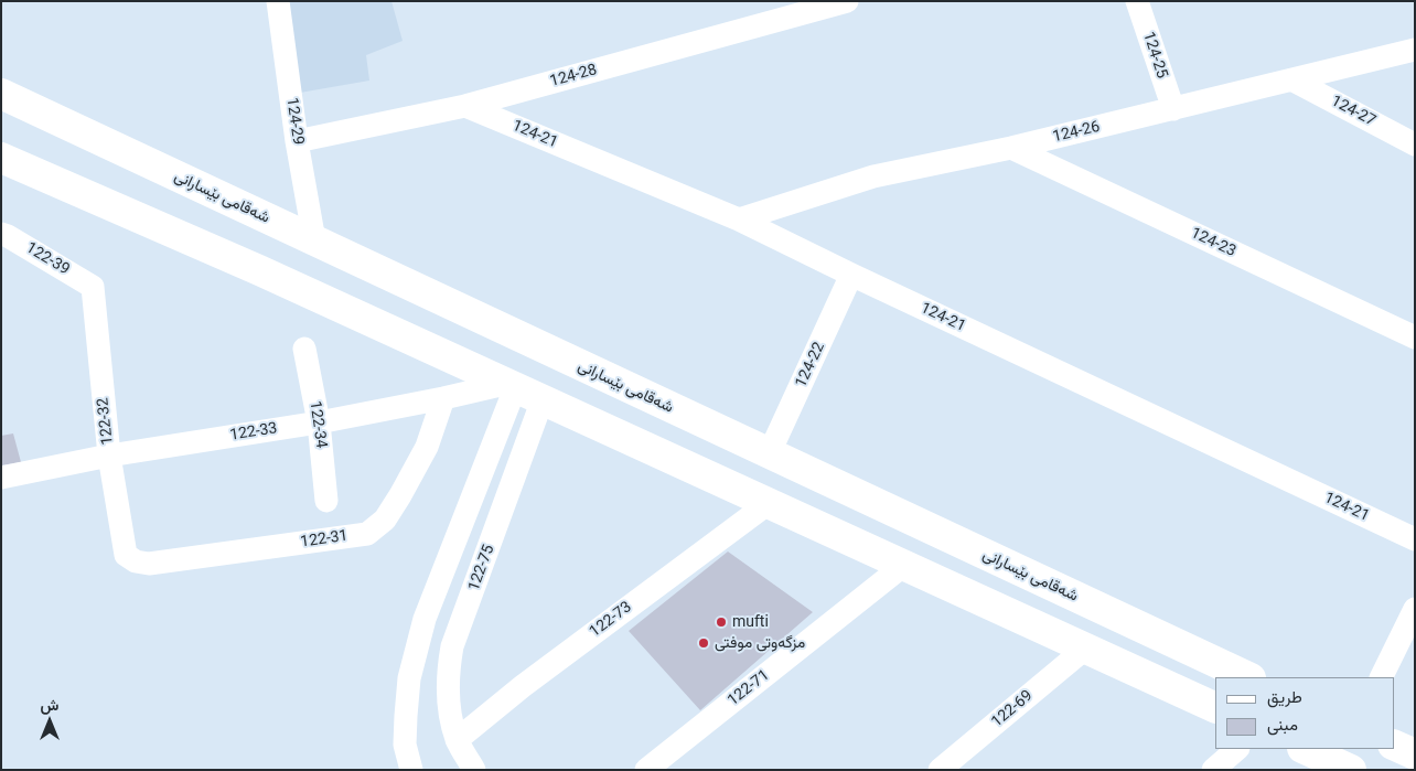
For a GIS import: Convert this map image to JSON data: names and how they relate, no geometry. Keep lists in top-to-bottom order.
{
  "streets": {
    "main road": ["شەقامی بێسارانی"],
    "street": [
      "124-25",
      "124-28",
      "124-27",
      "124-29",
      "124-26",
      "124-21",
      "124-23",
      "122-39",
      "124-22",
      "122-32",
      "122-34",
      "122-33",
      "122-31",
      "122-75",
      "122-73",
      "122-71",
      "122-69"
    ]
  },
  "crossings": [
    ["124-25", "124-26"],
    ["124-28", "124-29"],
    ["124-28", "124-21"],
    ["124-27", "124-26"],
    ["124-29", "شەقامی بێسارانی"],
    ["124-26", "124-21"],
    ["124-26", "124-23"],
    ["124-21", "124-22"],
    ["شەقامی بێسارانی", "124-22"],
    ["122-39", "122-32"],
    ["122-32", "122-33"],
    ["122-32", "122-31"],
    ["122-34", "122-33"],
    ["122-33", "122-31"],
    ["122-75", "122-73"]
  ],
  "places": ["mufti", "مزگەوتی موفتی"],
  "legend": ["طريق", "مبنى"],
  "north": "top"
}
